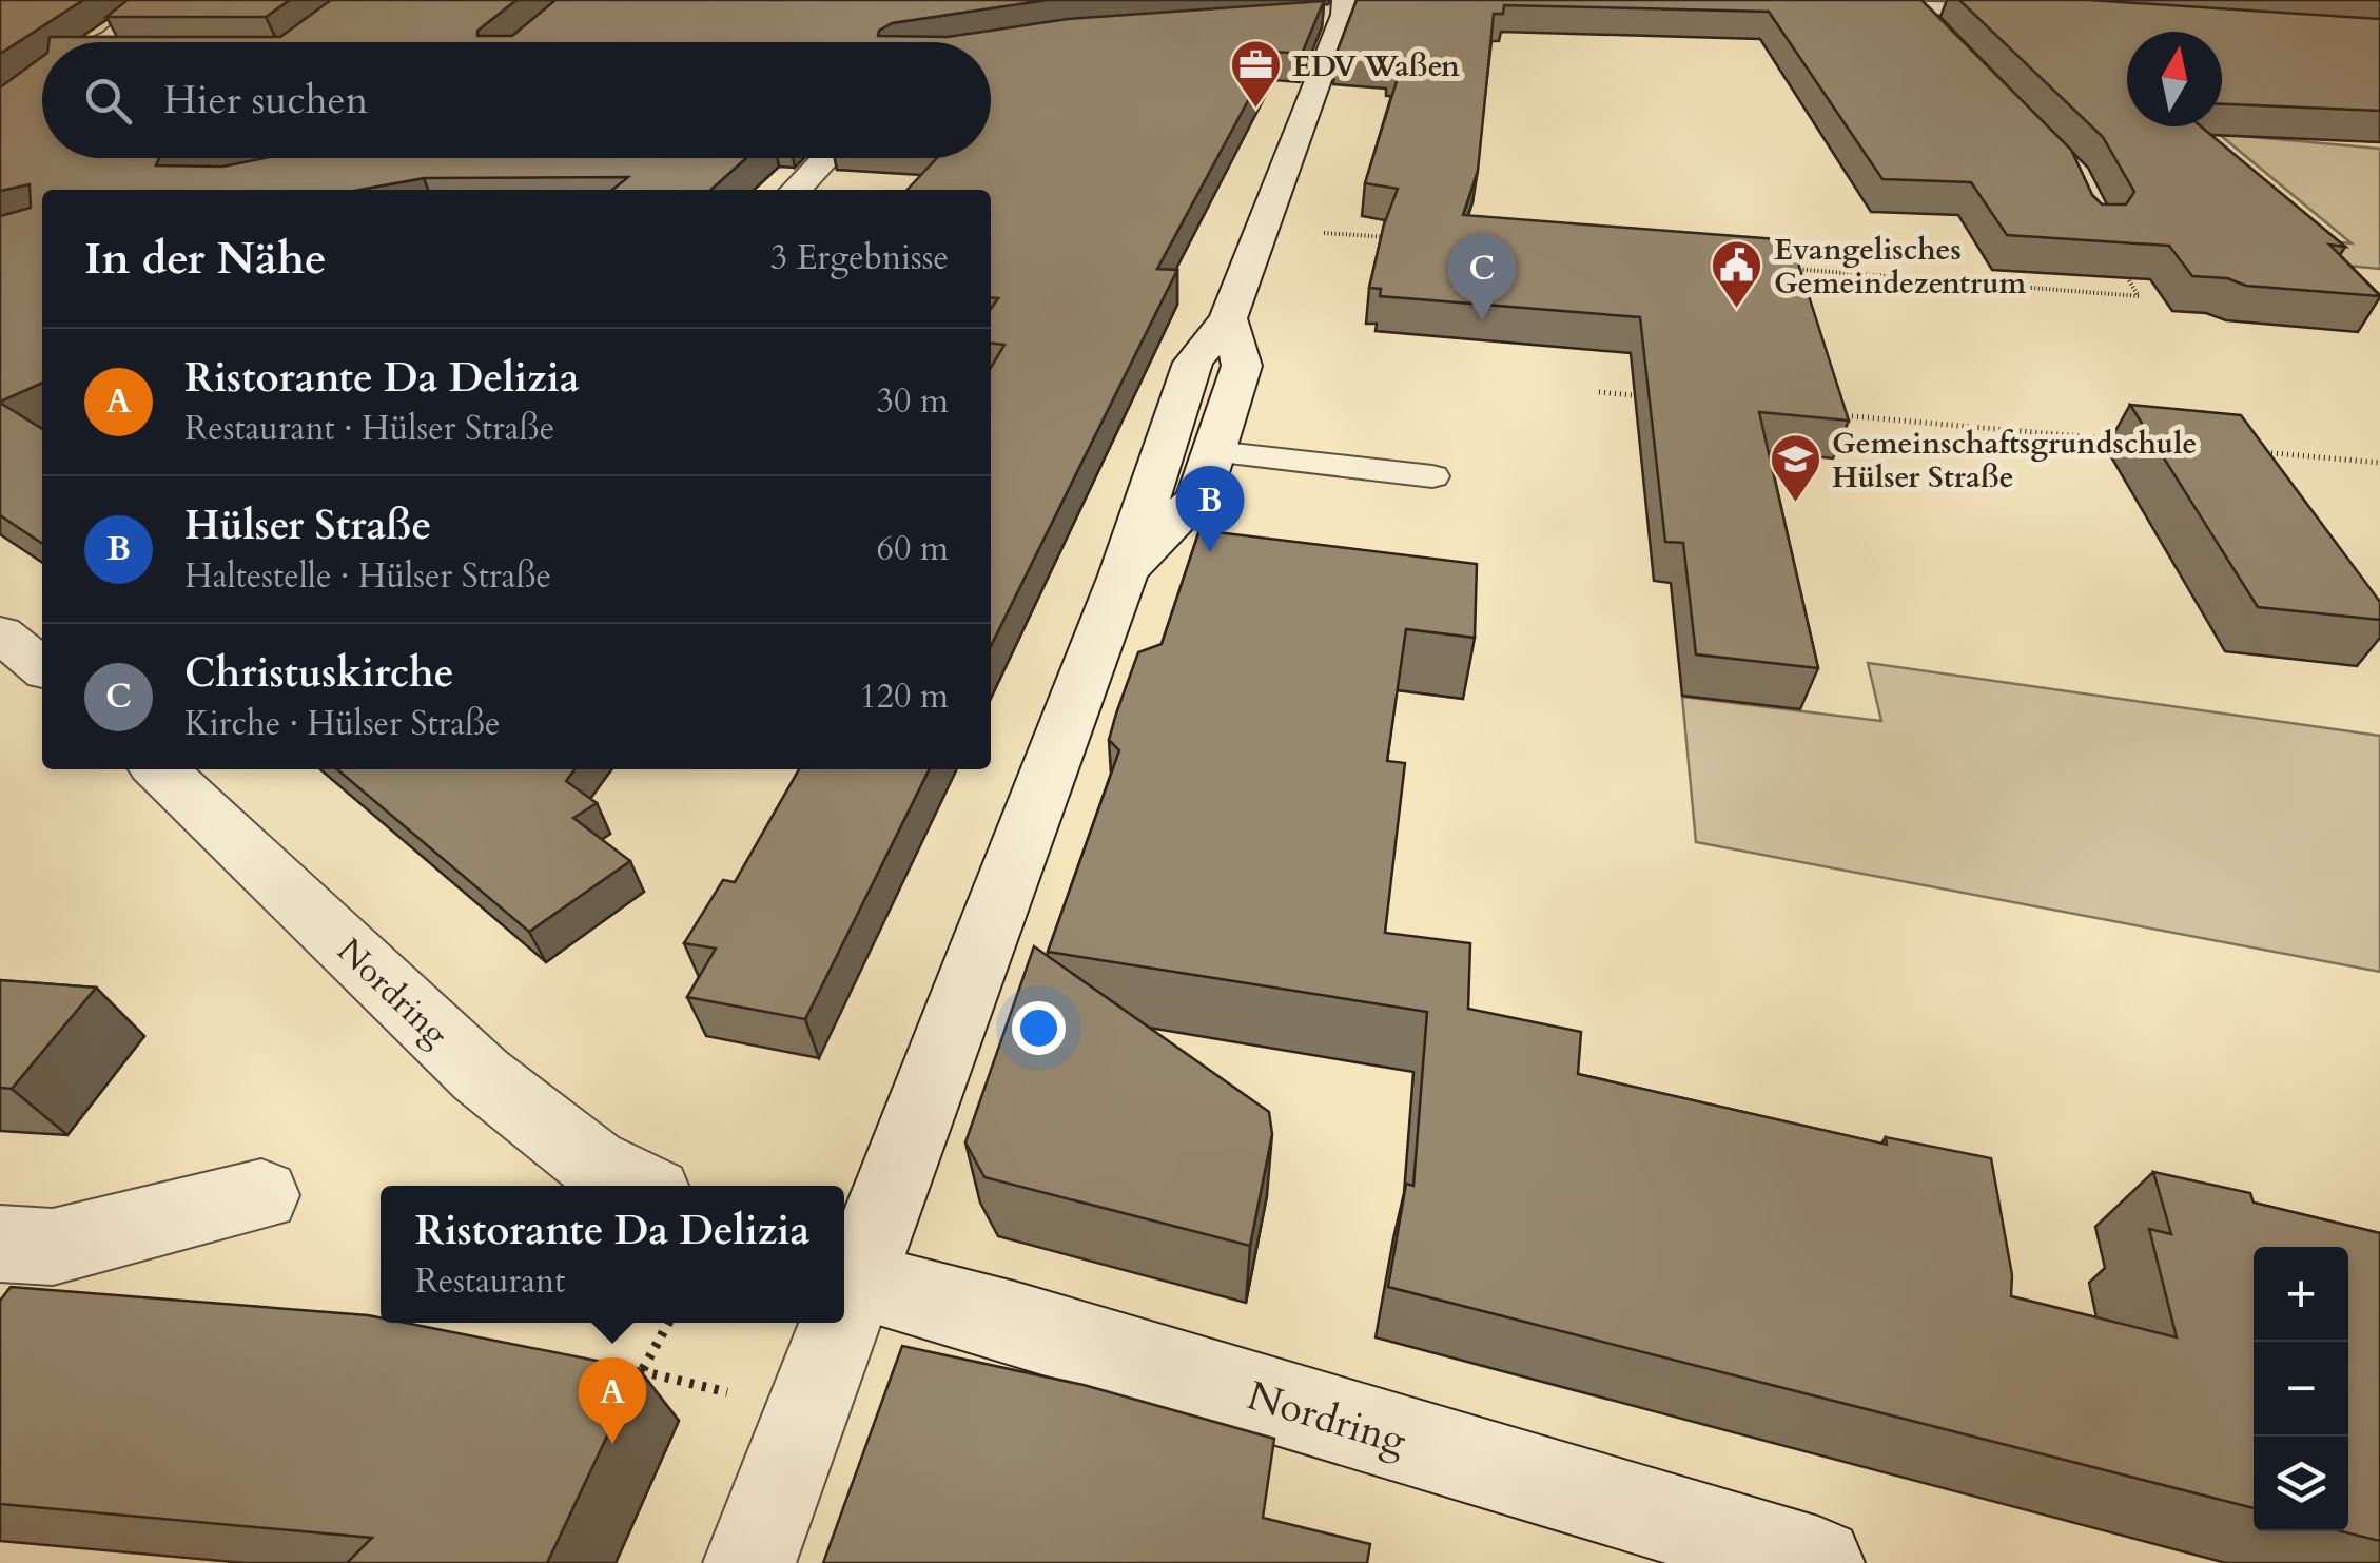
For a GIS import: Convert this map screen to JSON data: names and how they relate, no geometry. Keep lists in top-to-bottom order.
{
  "streets": {
    "main road": ["Nordring"]
  },
  "places": {
    "office": ["EDV Waßen"],
    "public building": ["Evangelisches Gemeindezentrum"],
    "school or university": ["Gemeinschaftsgrundschule Hülser Straße"]
  },
  "north": "top",
  "page": {
    "search": "Hier suchen",
    "heading": ["In der Nähe", "3 Ergebnisse"],
    "pins": ["C", "B", "A"],
    "list": [
      {
        "mark": "A",
        "name": "Ristorante Da Delizia",
        "note": "Restaurant · Hülser Straße",
        "value": "30 m"
      },
      {
        "mark": "B",
        "name": "Hülser Straße",
        "note": "Haltestelle · Hülser Straße",
        "value": "60 m"
      },
      {
        "mark": "C",
        "name": "Christuskirche",
        "note": "Kirche · Hülser Straße",
        "value": "120 m"
      }
    ],
    "popup": ["Ristorante Da Delizia", "Restaurant"],
    "map_buttons": ["+", "−"]
  }
}
